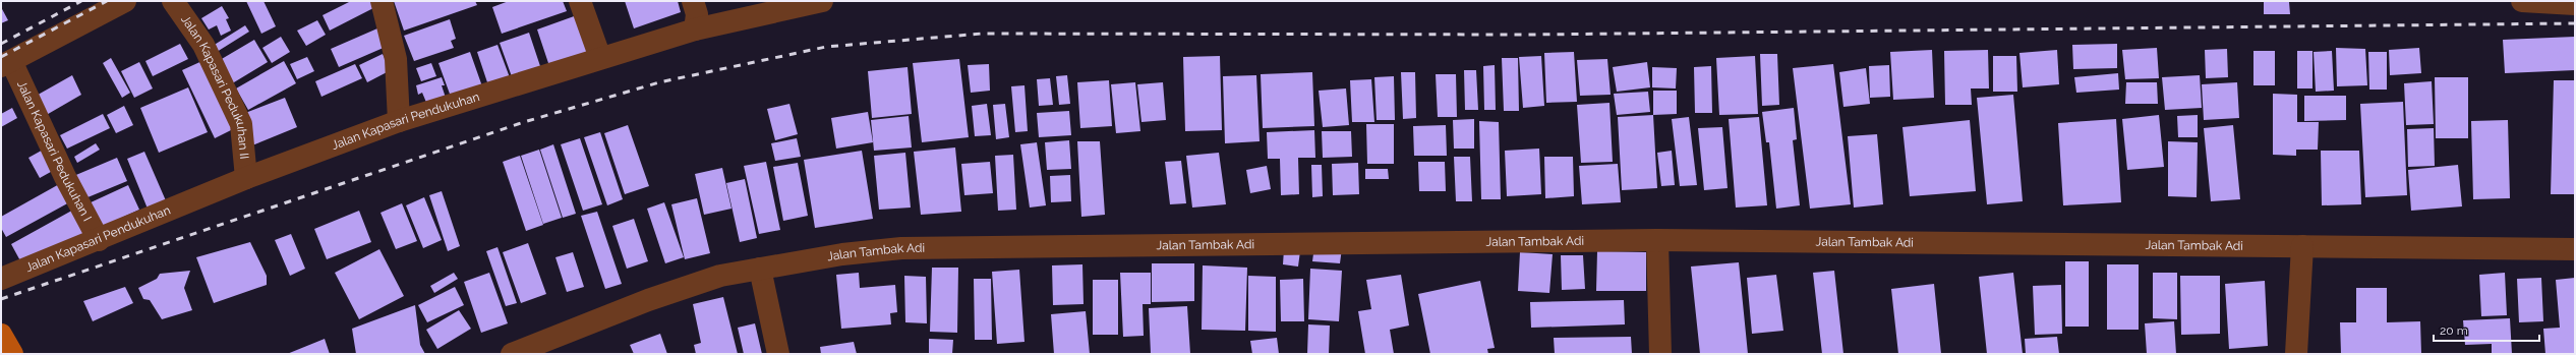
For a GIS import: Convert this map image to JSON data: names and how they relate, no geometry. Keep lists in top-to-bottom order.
{
  "streets": {
    "street": [
      "Jalan Kapasari Pedukuhan II",
      "Jalan Kapasari Pendukuhan",
      "Jalan Kapasari Pedukuhan I",
      "Jalan Tambak Adi"
    ]
  },
  "crossings": [
    ["Jalan Kapasari Pedukuhan II", "Jalan Kapasari Pendukuhan"],
    ["Jalan Kapasari Pendukuhan", "Jalan Kapasari Pedukuhan I"]
  ],
  "scale_bar": "20 m"
}
